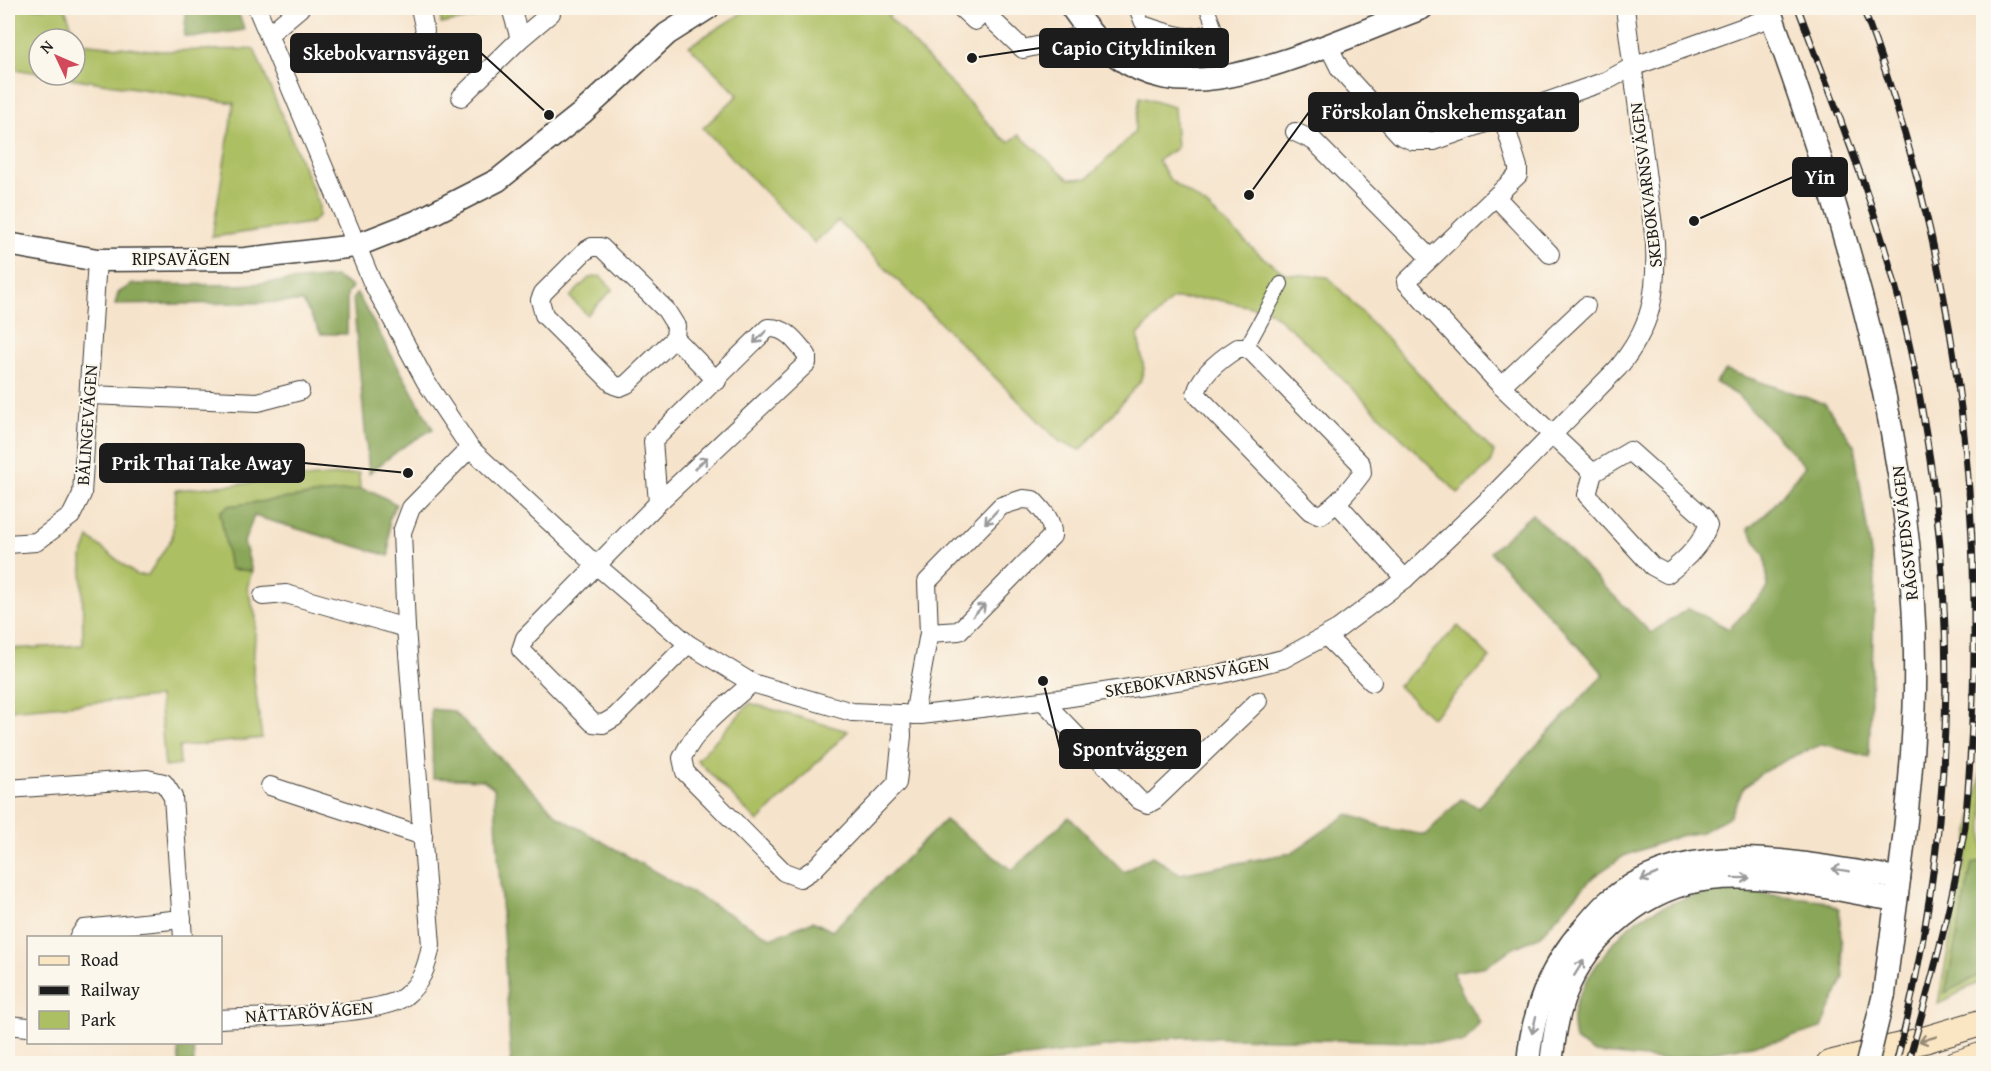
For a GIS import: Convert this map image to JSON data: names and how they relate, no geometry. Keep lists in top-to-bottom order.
{
  "streets": {
    "street": [
      "SKEBOKVARNSVÄGEN",
      "RIPSAVÄGEN",
      "BÄLINGEVÄGEN",
      "RÅGSVEDSVÄGEN",
      "NÅTTARÖVÄGEN"
    ]
  },
  "crossings": [
    ["SKEBOKVARNSVÄGEN", "RIPSAVÄGEN"],
    ["SKEBOKVARNSVÄGEN", "NÅTTARÖVÄGEN"],
    ["RIPSAVÄGEN", "BÄLINGEVÄGEN"]
  ],
  "places": [
    "Capio Citykliniken",
    "Skebokvarnsvägen",
    "Förskolan Önskehemsgatan",
    "Yin",
    "Prik Thai Take Away",
    "Spontväggen"
  ],
  "legend": ["Road", "Railway", "Park"],
  "north": "top left"
}
